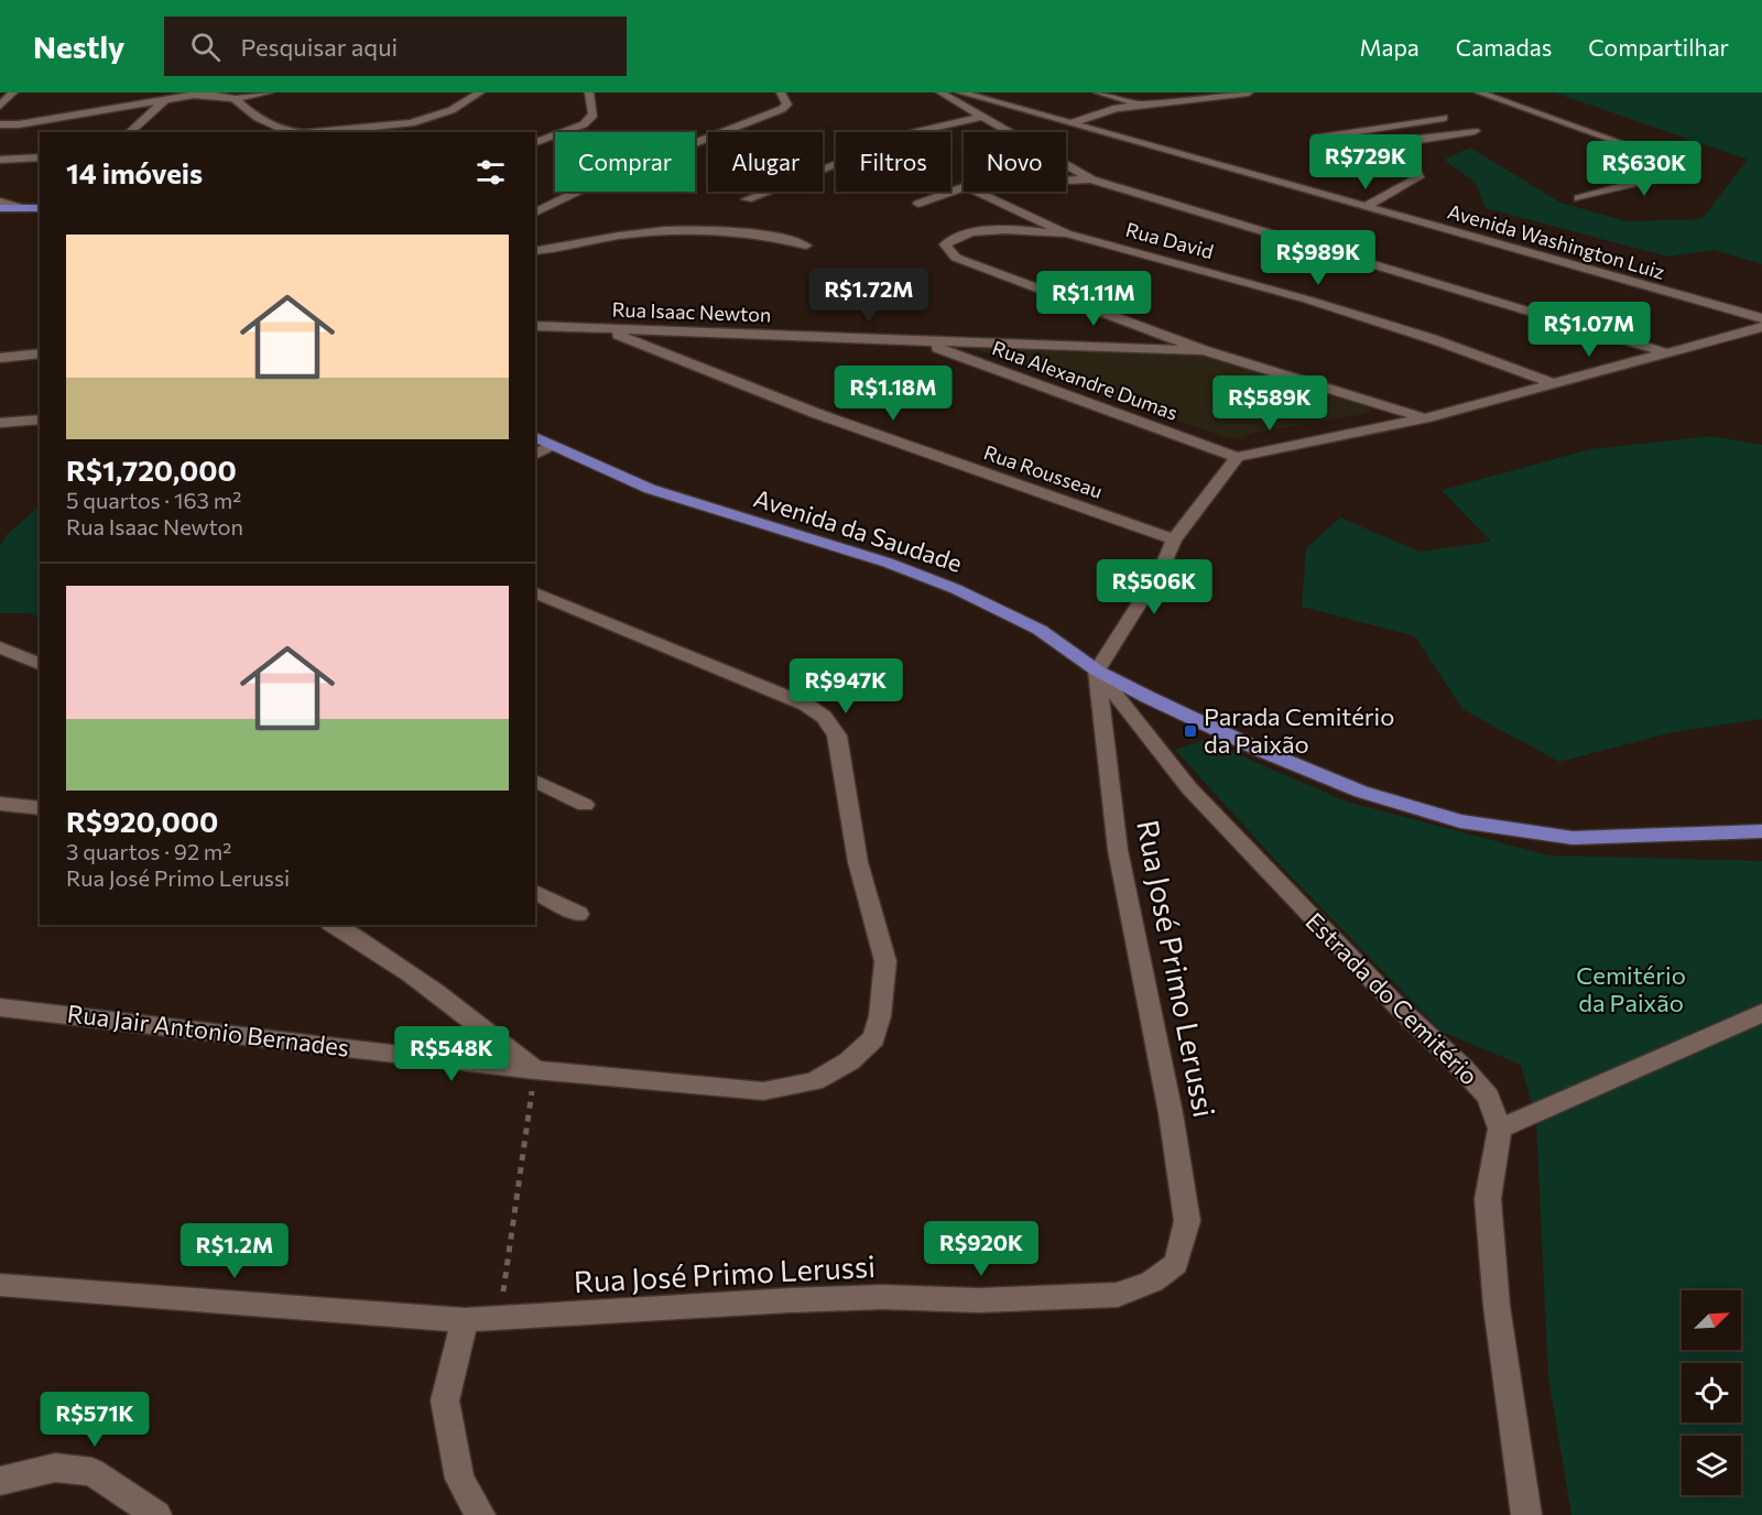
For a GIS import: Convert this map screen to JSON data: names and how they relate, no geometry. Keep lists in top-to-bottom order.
{
  "streets": {
    "main road": ["Avenida da Saudade"],
    "street": [
      "Rua David",
      "Avenida Washington Luiz",
      "Rua Isaac Newton",
      "Rua Alexandre Dumas",
      "Rua Rousseau",
      "Rua José Primo Lerussi",
      "Estrada do Cemitério",
      "Rua Jair Antonio Bernades"
    ]
  },
  "crossings": [
    ["Rua Isaac Newton", "Rua Alexandre Dumas"],
    ["Rua Isaac Newton", "Rua Rousseau"],
    ["Avenida da Saudade", "Rua José Primo Lerussi"],
    ["Avenida da Saudade", "Estrada do Cemitério"],
    ["Rua José Primo Lerussi", "Estrada do Cemitério"]
  ],
  "parks": ["Cemitério da Paixão"],
  "places": {
    "transit": ["Parada Cemitério da Paixão"]
  },
  "north": "top right",
  "page": {
    "header": "Nestly",
    "search": "Pesquisar aqui",
    "nav": ["Mapa", "Camadas", "Compartilhar"],
    "chip": [
      "Comprar",
      "Alugar",
      "Filtros",
      "Novo"
    ],
    "heading": "14 imóveis",
    "price": [
      "R$729K",
      "R$630K",
      "R$989K",
      "R$1.72M",
      "R$1.11M",
      "R$1.07M",
      "R$1.18M",
      "R$589K",
      "R$506K",
      "R$947K",
      "R$548K",
      "R$920K",
      "R$1.2M",
      "R$571K"
    ],
    "list": [
      {
        "name": "R$1,720,000",
        "note": "5 quartos · 163 m² · Rua Isaac Newton"
      },
      {
        "name": "R$920,000",
        "note": "3 quartos · 92 m² · Rua José Primo Lerussi"
      }
    ]
  }
}
